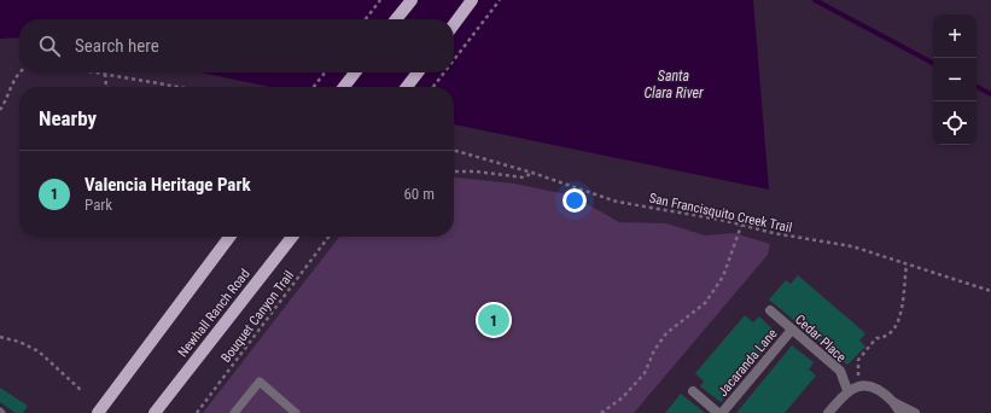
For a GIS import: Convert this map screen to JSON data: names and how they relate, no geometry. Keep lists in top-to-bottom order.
{
  "streets": {
    "main road": ["Newhall Ranch Road"],
    "street": ["Cedar Place", "Jacaranda Lane"],
    "path": ["San Francisquito Creek Trail", "Bouquet Canyon Trail"]
  },
  "crossings": [
    ["Cedar Place", "Jacaranda Lane"]
  ],
  "water": ["Santa Clara River"],
  "page": {
    "map_buttons": ["+", "−"],
    "search": "Search here",
    "heading": "Nearby",
    "list": [
      {
        "mark": "1",
        "name": "Valencia Heritage Park",
        "note": "Park",
        "value": "60 m"
      }
    ],
    "pins": "1"
  }
}
